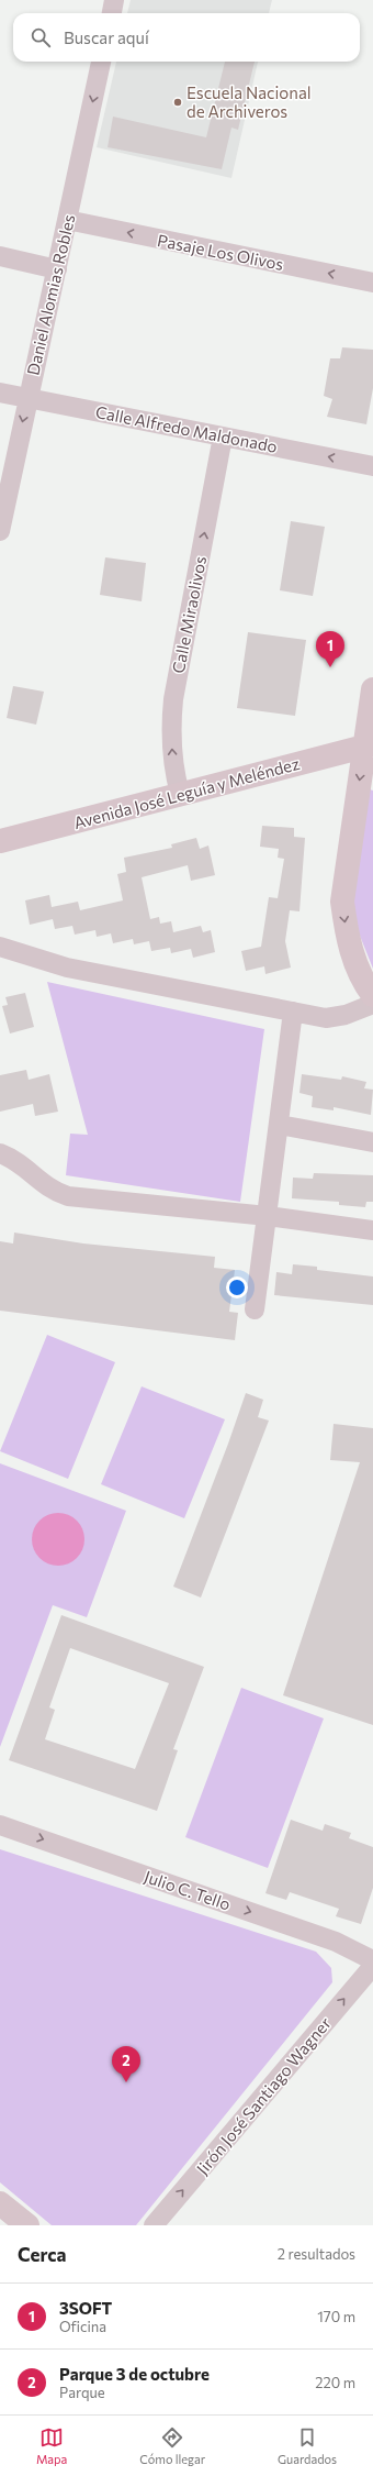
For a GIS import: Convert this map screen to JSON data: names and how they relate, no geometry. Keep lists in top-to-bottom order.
{
  "streets": {
    "street": [
      "Pasaje Los Olivos",
      "Daniel Alomias Robles",
      "Calle Alfredo Maldonado",
      "Calle Miraolivos",
      "Avenida José Leguía y Meléndez",
      "Julio C. Tello",
      "Jirón José Santiago Wagner"
    ]
  },
  "crossings": [
    ["Pasaje Los Olivos", "Daniel Alomias Robles"],
    ["Daniel Alomias Robles", "Calle Alfredo Maldonado"],
    ["Calle Alfredo Maldonado", "Calle Miraolivos"],
    ["Calle Miraolivos", "Avenida José Leguía y Meléndez"]
  ],
  "one_way": [
    "Pasaje Los Olivos",
    "Daniel Alomias Robles",
    "Calle Alfredo Maldonado",
    "Calle Miraolivos",
    "Julio C. Tello",
    "Jirón José Santiago Wagner"
  ],
  "places": ["Escuela Nacional de Archiveros"],
  "page": {
    "search": "Buscar aquí",
    "pins": ["1", "2"],
    "heading": ["Cerca", "2 resultados"],
    "list": [
      {
        "mark": "1",
        "name": "3SOFT",
        "note": "Oficina",
        "value": "170 m"
      },
      {
        "mark": "2",
        "name": "Parque 3 de octubre",
        "note": "Parque",
        "value": "220 m"
      }
    ],
    "nav": ["Mapa", "Cómo llegar", "Guardados"]
  }
}
